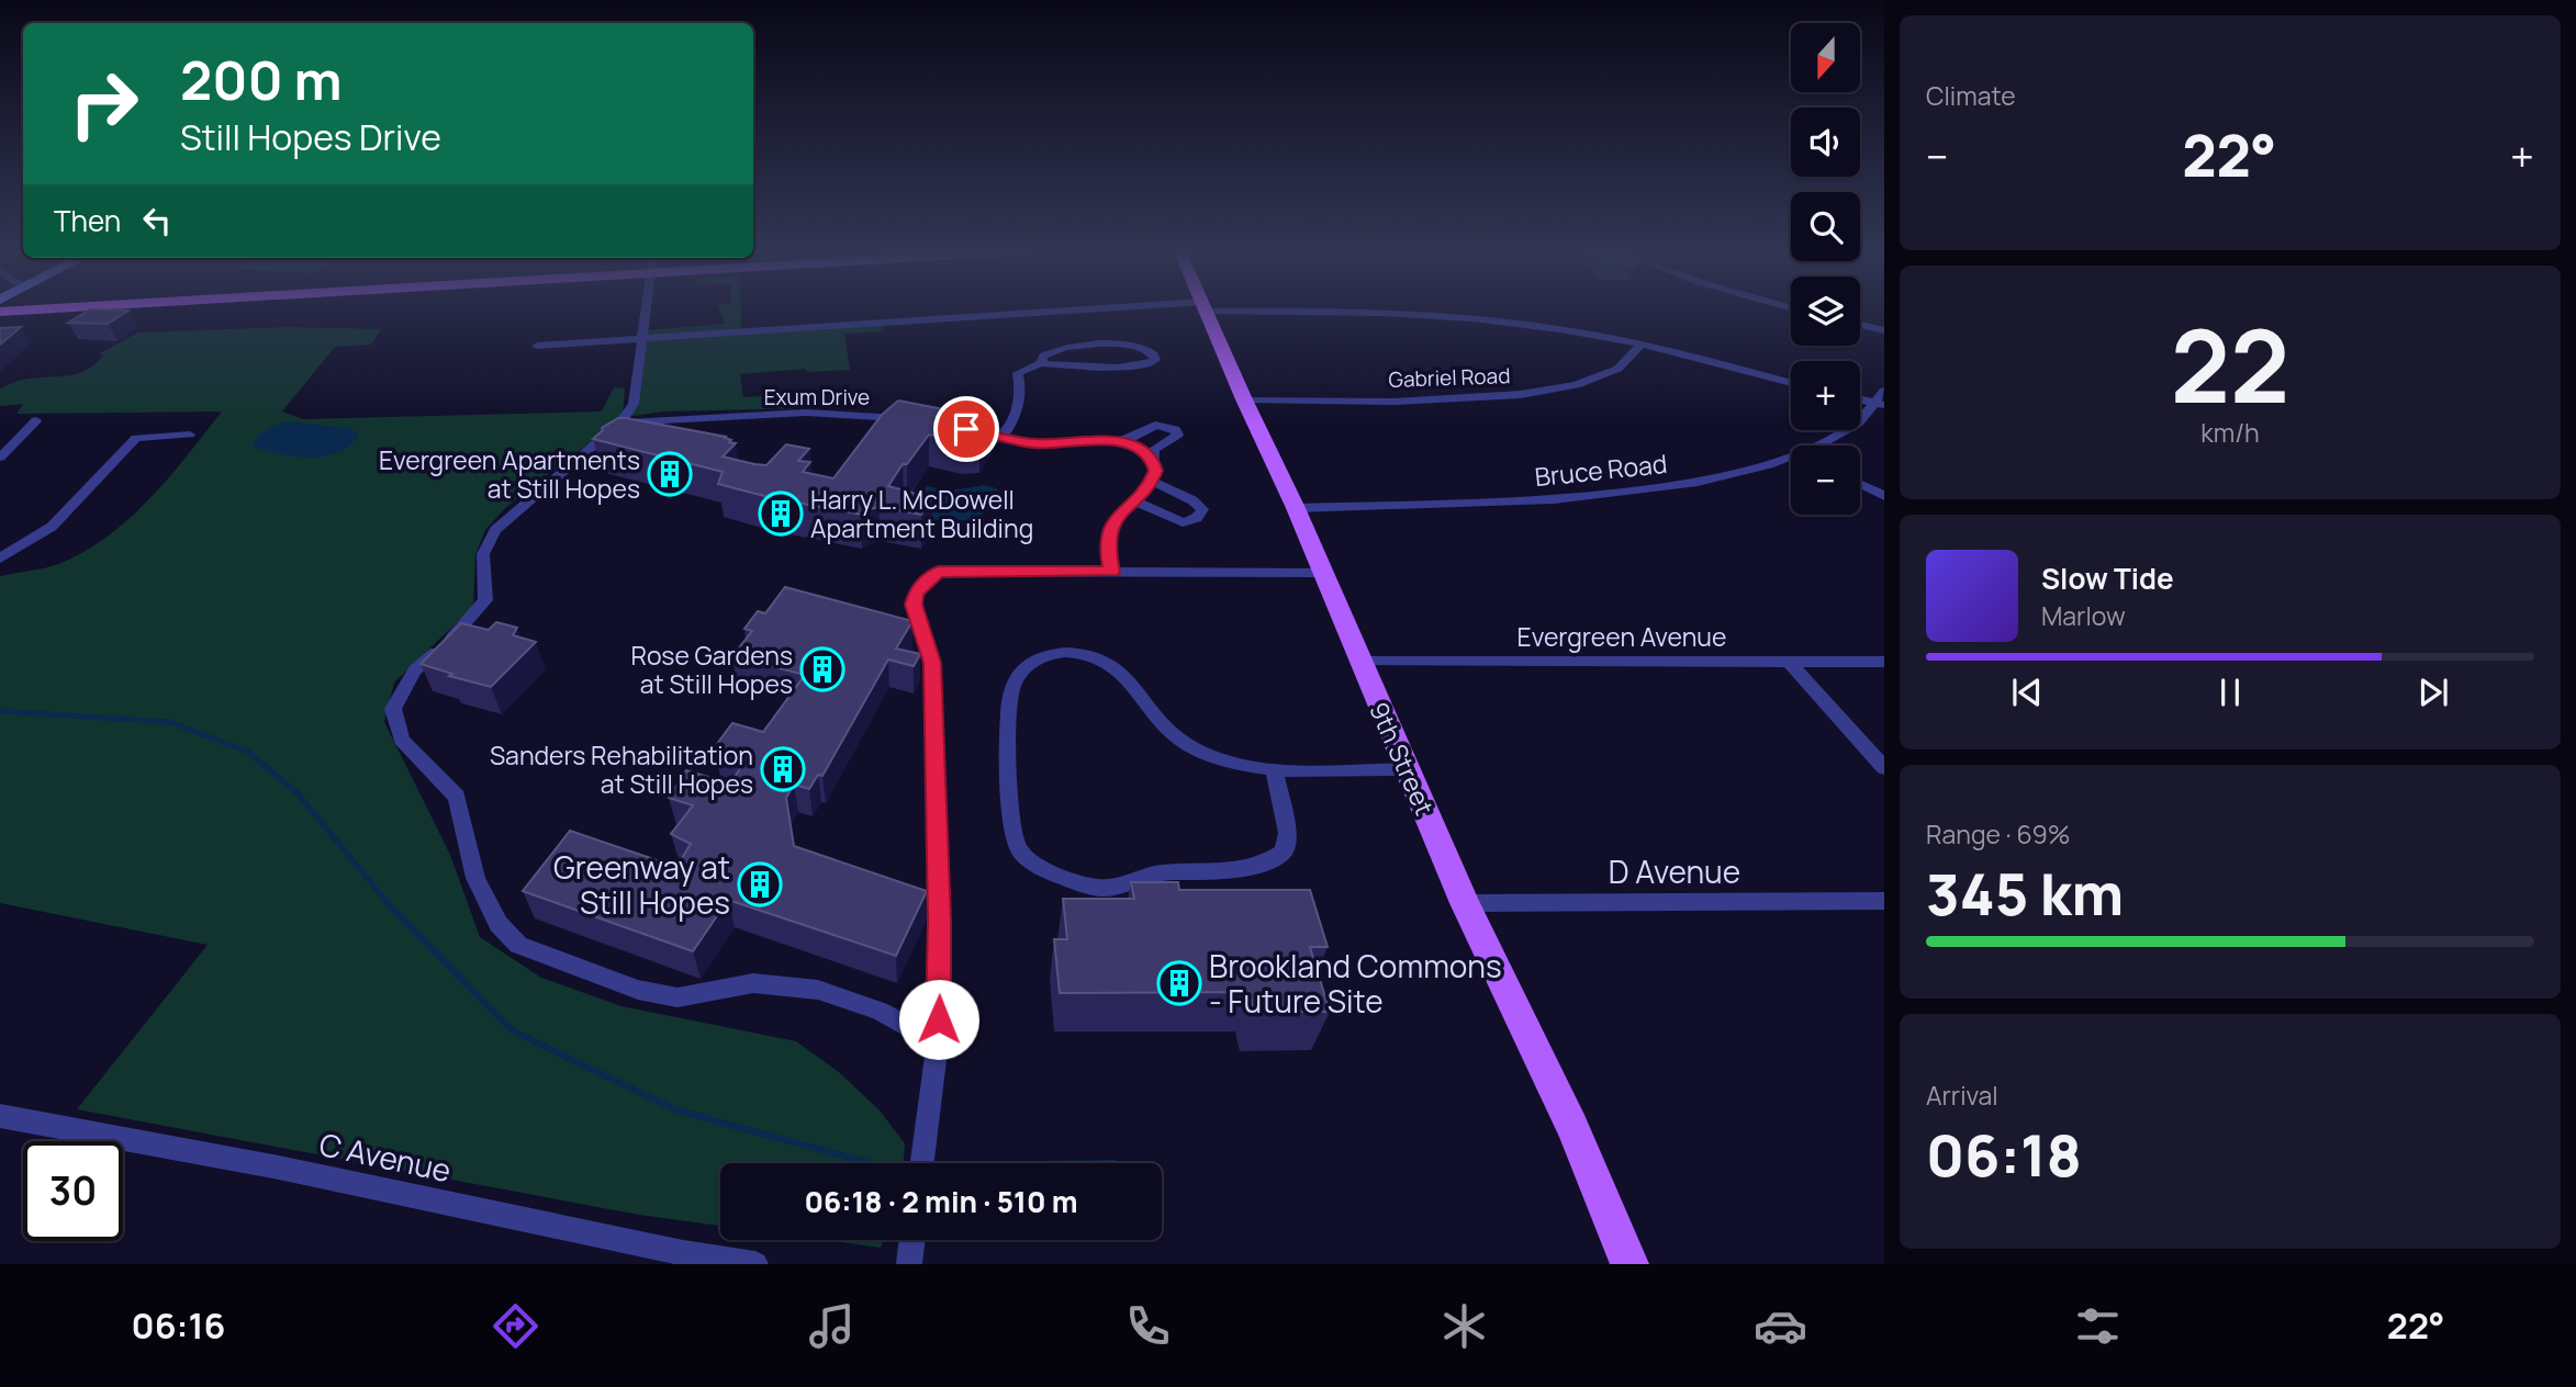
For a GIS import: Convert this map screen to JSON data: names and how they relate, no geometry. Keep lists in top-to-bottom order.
{
  "streets": {
    "main road": ["9th Street"],
    "street": [
      "Gabriel Road",
      "Exum Drive",
      "Bruce Road",
      "Evergreen Avenue",
      "D Avenue",
      "C Avenue"
    ]
  },
  "crossings": [
    ["Gabriel Road", "9th Street"],
    ["Bruce Road", "9th Street"],
    ["Evergreen Avenue", "9th Street"],
    ["9th Street", "D Avenue"]
  ],
  "places": {
    "building": [
      "Evergreen Apartments at Still Hopes",
      "Harry L. McDowell Apartment Building",
      "Rose Gardens at Still Hopes",
      "Sanders Rehabilitation at Still Hopes",
      "Greenway at Still Hopes",
      "Brookland Commons - Future Site"
    ]
  },
  "north": "bottom",
  "page": {
    "tile": [
      "Climate",
      ["22", "km/h"],
      ["Range · 69%", "345 km"],
      ["Arrival", "06:18"]
    ],
    "map_buttons": ["+", "−"],
    "turn": ["200 m", "Still Hopes Drive"],
    "heat": ["−", "22°", "+"],
    "then": "Then",
    "song": ["Slow Tide", "Marlow"],
    "limit": "30",
    "trip": "06:18 · 2 min · 510 m",
    "tabs": ["06:16", "22°"]
  }
}
